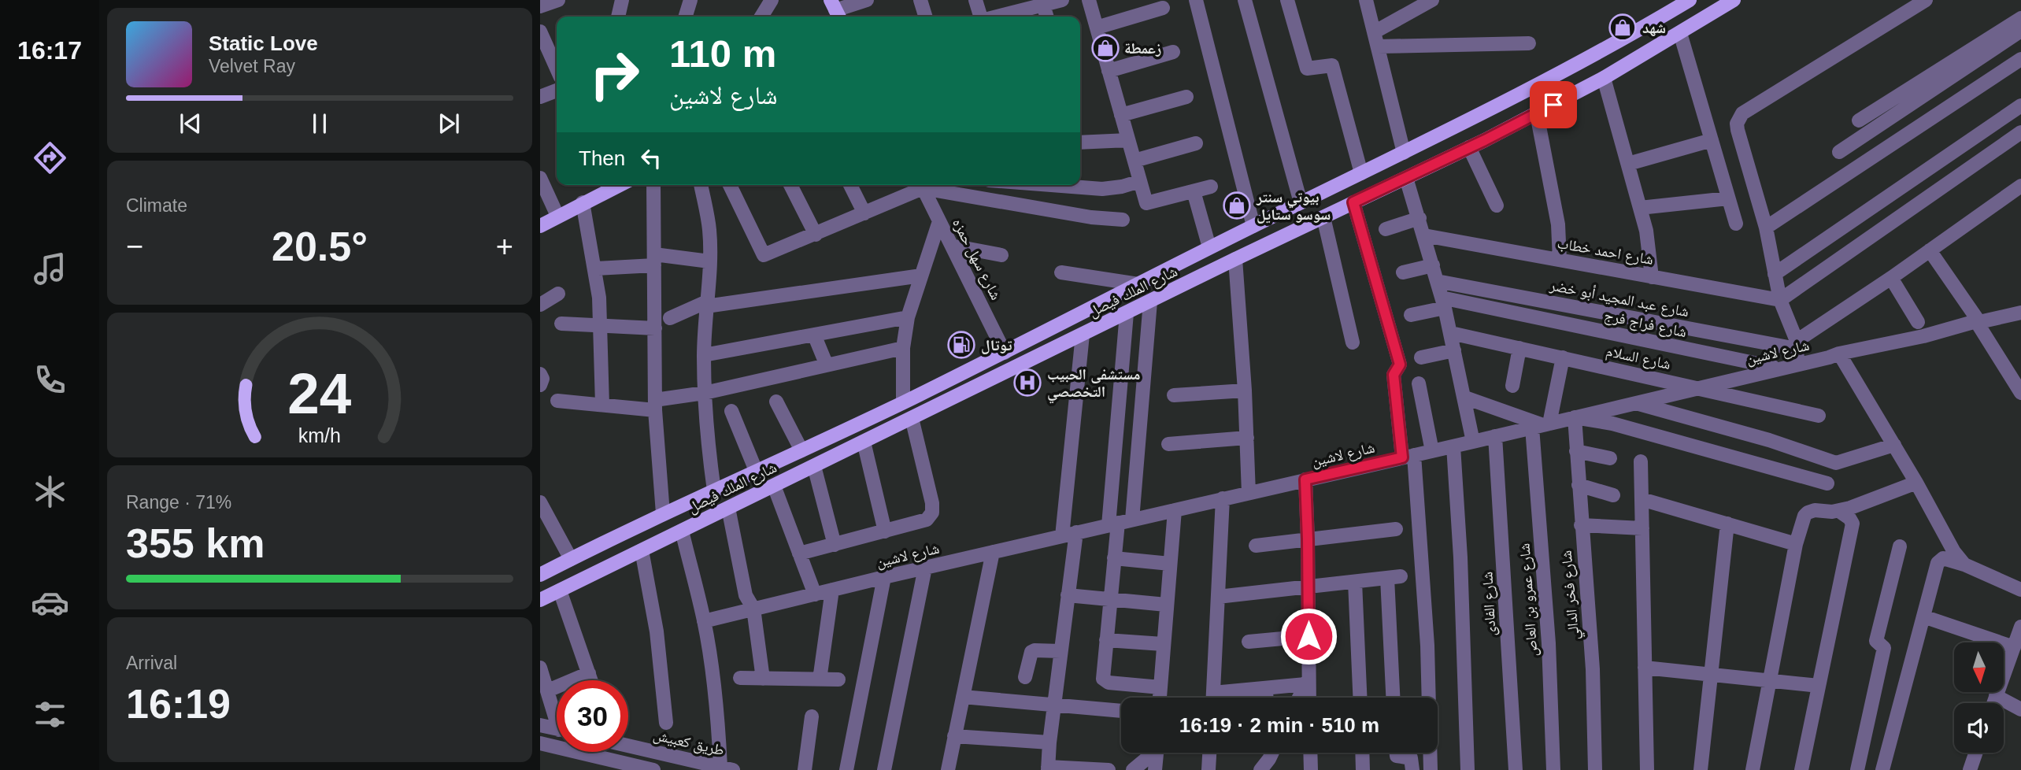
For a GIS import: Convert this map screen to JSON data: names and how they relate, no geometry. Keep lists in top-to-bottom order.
{
  "streets": {
    "main road": ["شارع الملك فيصل"],
    "street": [
      "شارع احمد خطاب",
      "شارع سهل حمزه",
      "شارع عبد المجيد أبو خضر",
      "شارع فراج فرج",
      "شارع لاشين",
      "شارع السلام",
      "شارع فخر الدالي",
      "شارع عمرو بن العاص",
      "شارع الفادى",
      "طريق كعبيش"
    ]
  },
  "crossings": [
    ["شارع سهل حمزه", "شارع الملك فيصل"],
    ["شارع فراج فرج", "شارع لاشين"],
    ["شارع لاشين", "شارع السلام"],
    ["شارع لاشين", "شارع فخر الدالي"],
    ["شارع لاشين", "شارع عمرو بن العاص"],
    ["شارع لاشين", "شارع الفادى"],
    ["شارع السلام", "شارع عمرو بن العاص"]
  ],
  "places": {
    "shop": ["شهد", "زعمطة", "بيوتي سنتر سوسو ستايل"],
    "fuel station": ["توتال"],
    "hospital": ["مستشفى الحبيب التخصصي"]
  },
  "north": "bottom",
  "page": {
    "tabs": "16:17",
    "turn": ["110 m", "شارع لاشين"],
    "song": ["Static Love", "Velvet Ray"],
    "then": "Then",
    "tile": [
      "Climate",
      ["Range · 71%", "355 km"],
      ["Arrival", "16:19"]
    ],
    "heat": ["−", "20.5°", "+"],
    "limit": "30",
    "trip": "16:19 · 2 min · 510 m",
    "gauge": ["24", "km/h"]
  }
}
